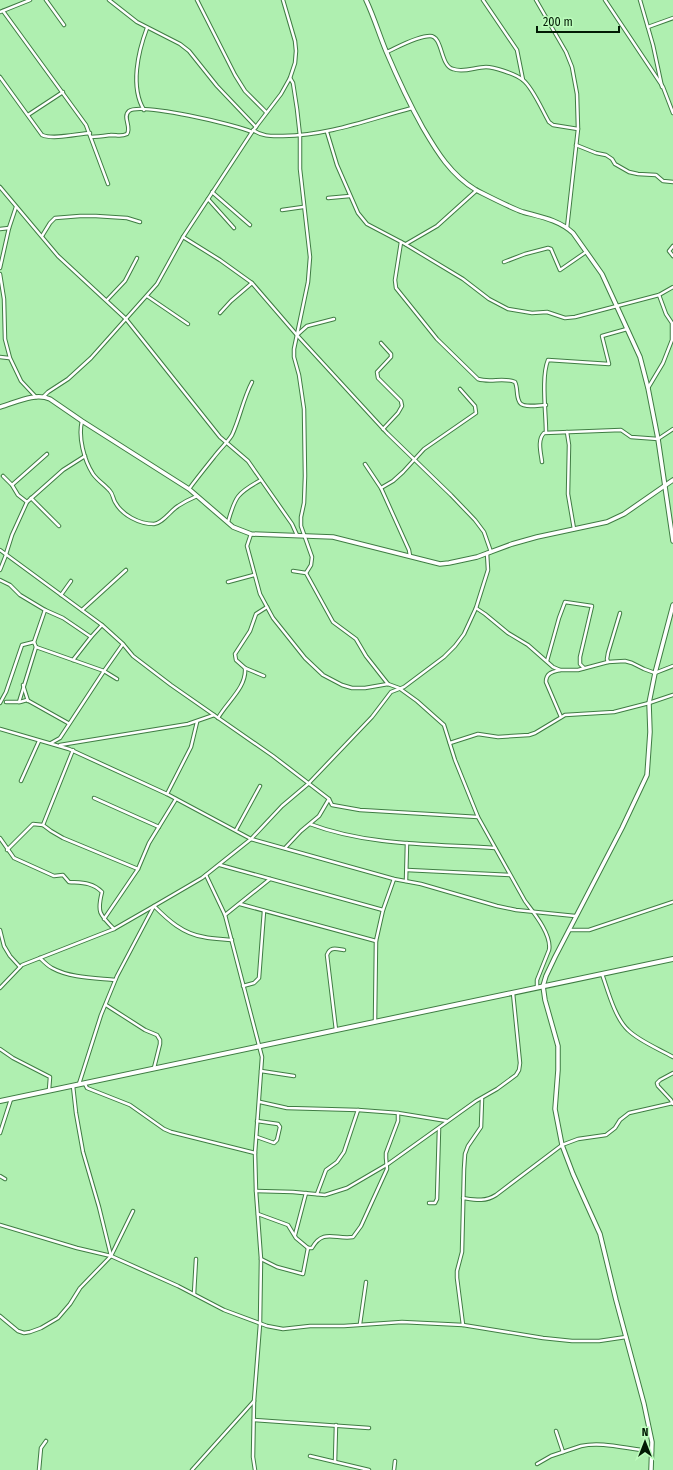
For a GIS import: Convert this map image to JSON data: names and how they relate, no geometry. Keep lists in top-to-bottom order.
{
  "scale_bar": "200 m",
  "north": "top"
}
